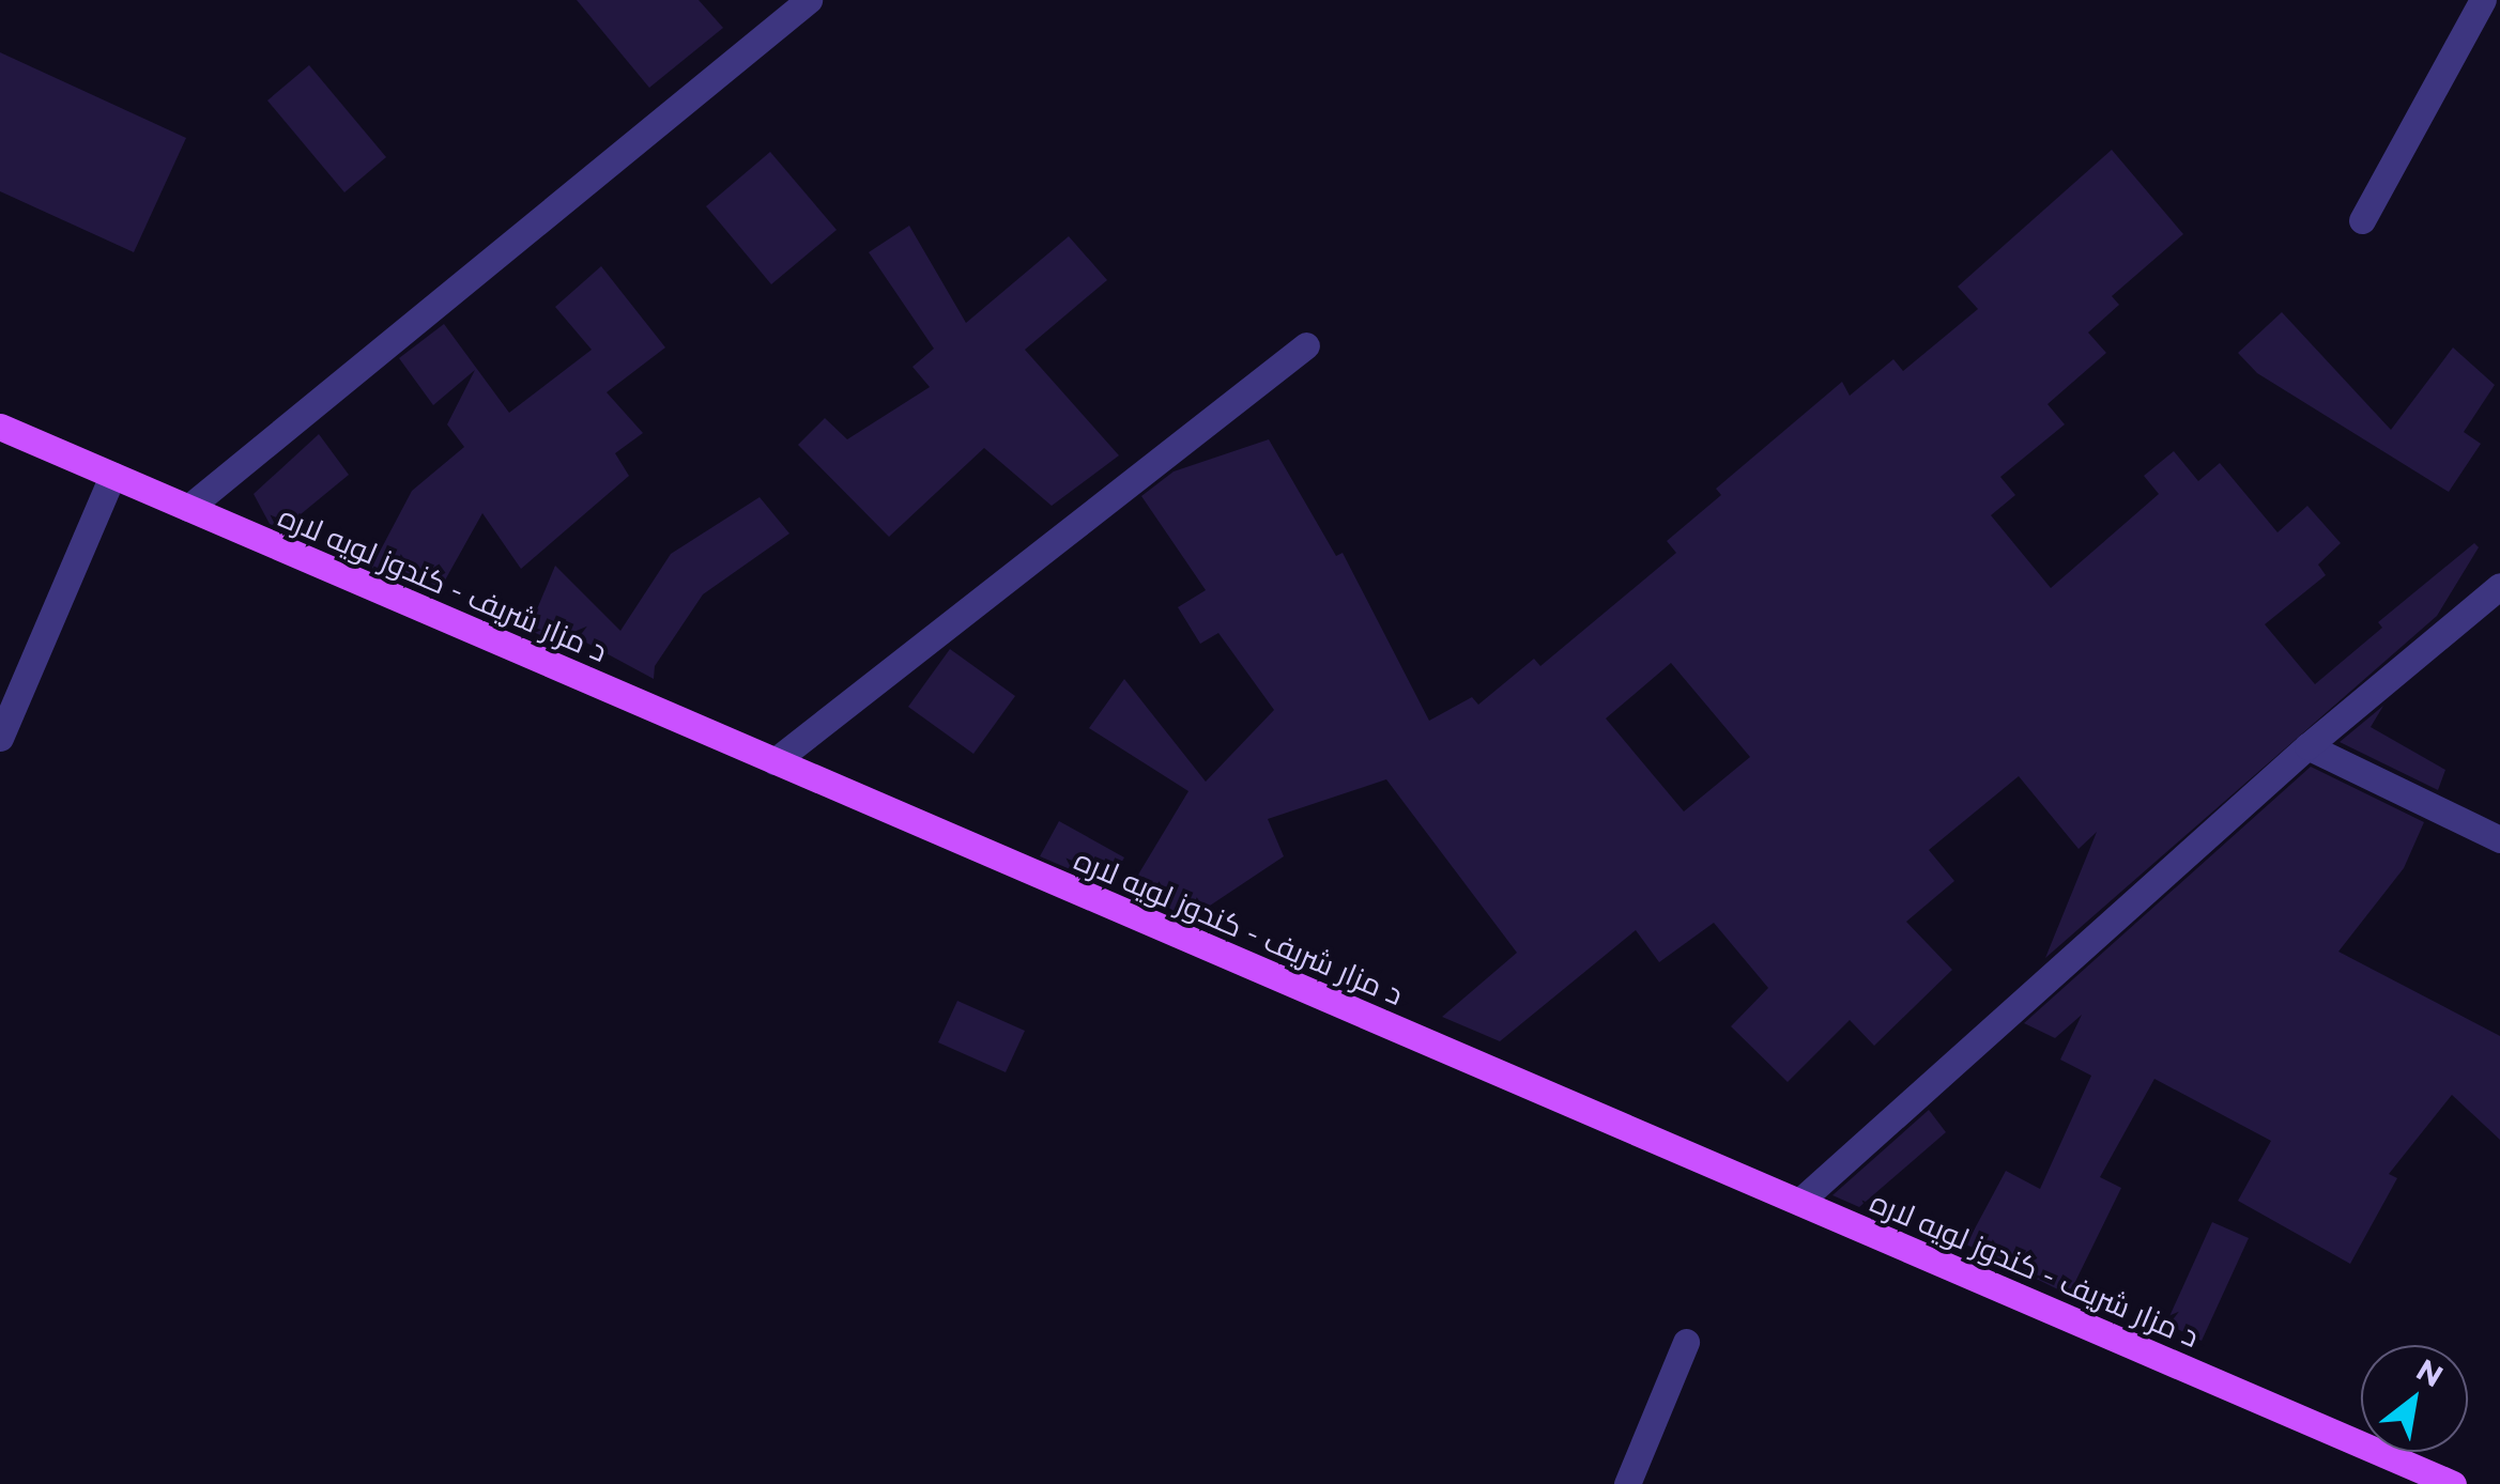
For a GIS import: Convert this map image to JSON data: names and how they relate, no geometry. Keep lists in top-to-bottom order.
{
  "streets": {
    "main road": ["د مزار شریف - کندوز لویه لاره"]
  },
  "north": "top right"
}
